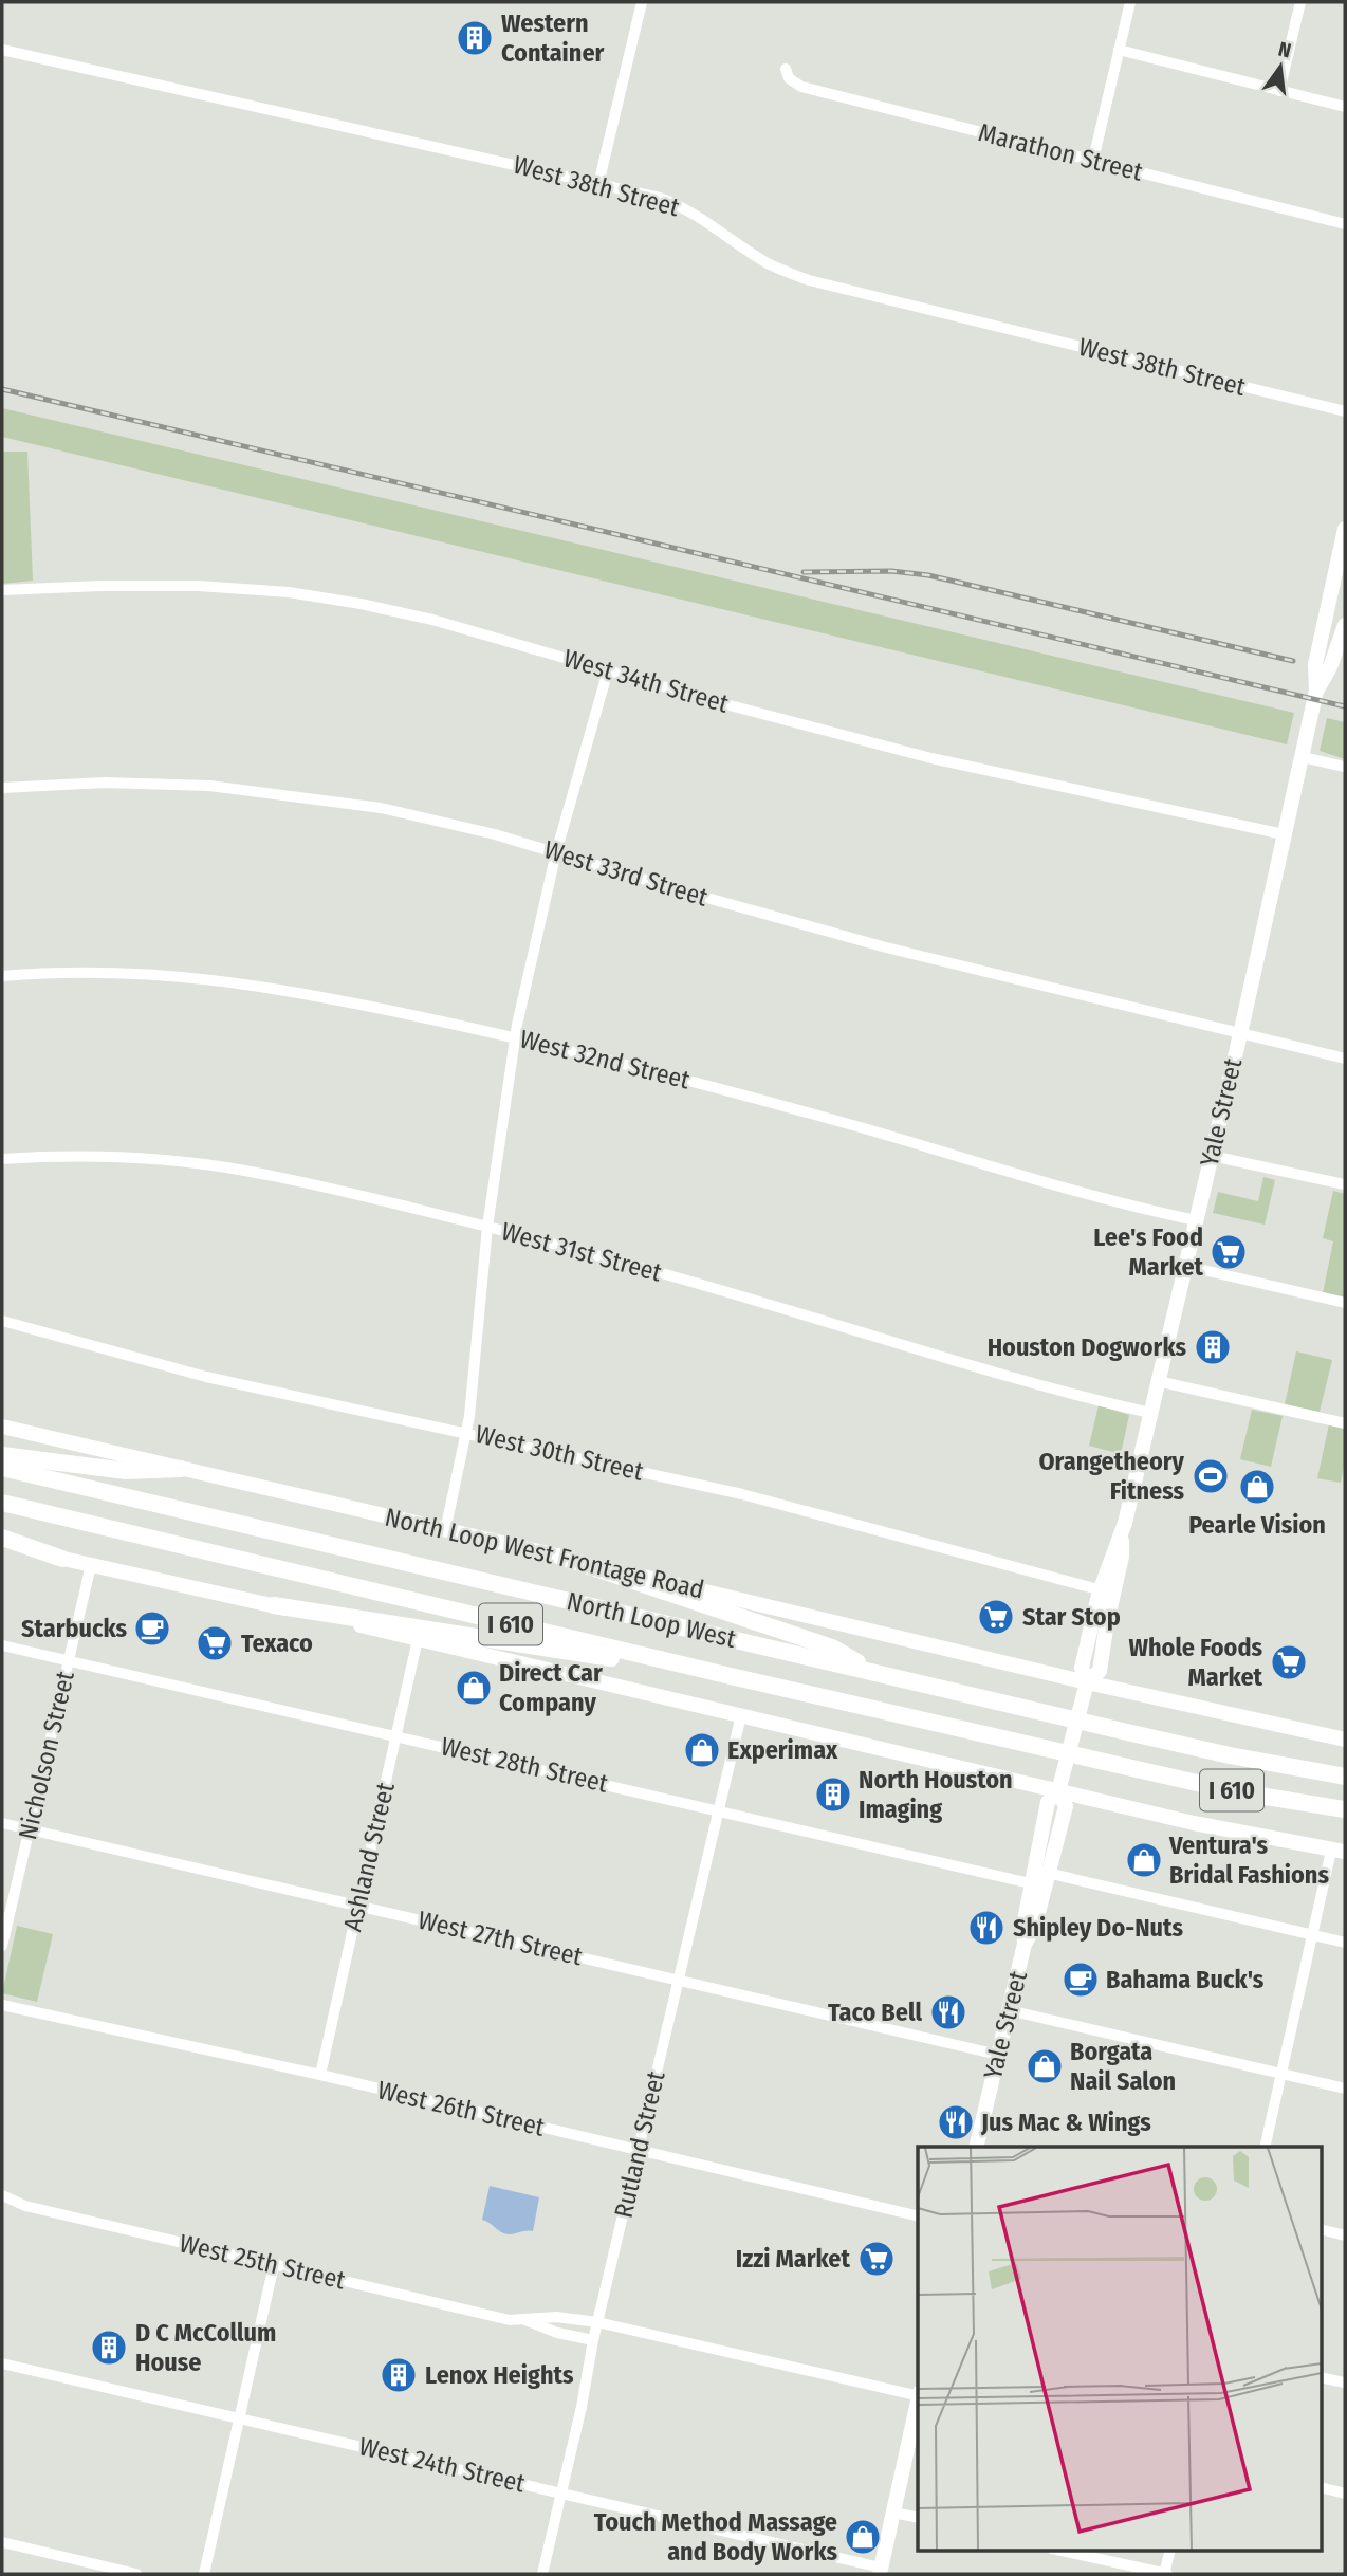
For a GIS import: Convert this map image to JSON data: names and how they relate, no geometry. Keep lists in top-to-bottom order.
{
  "streets": {
    "highway": ["North Loop West", "I 610"],
    "main road": ["Yale Street", "North Loop West Frontage Road"],
    "street": [
      "Marathon Street",
      "West 38th Street",
      "West 34th Street",
      "West 33rd Street",
      "West 32nd Street",
      "West 31st Street",
      "West 30th Street",
      "Nicholson Street",
      "West 28th Street",
      "Ashland Street",
      "West 27th Street",
      "West 26th Street",
      "Rutland Street",
      "West 25th Street",
      "West 24th Street"
    ]
  },
  "crossings": [
    ["West 34th Street", "Yale Street"],
    ["West 33rd Street", "Yale Street"],
    ["West 32nd Street", "Yale Street"],
    ["Yale Street", "West 31st Street"],
    ["Yale Street", "West 30th Street"],
    ["Yale Street", "North Loop West Frontage Road"],
    ["Yale Street", "West 28th Street"],
    ["Yale Street", "West 27th Street"],
    ["Nicholson Street", "West 28th Street"],
    ["Nicholson Street", "West 27th Street"],
    ["West 28th Street", "Ashland Street"],
    ["West 28th Street", "Rutland Street"],
    ["Ashland Street", "West 27th Street"],
    ["Ashland Street", "West 26th Street"],
    ["West 27th Street", "Rutland Street"],
    ["West 26th Street", "Rutland Street"],
    ["Rutland Street", "West 25th Street"],
    ["Rutland Street", "West 24th Street"]
  ],
  "places": {
    "building": [
      "Western Container",
      "Houston Dogworks",
      "North Houston Imaging",
      "D C McCollum House",
      "Lenox Heights"
    ],
    "supermarket": [
      "Lee's Food Market",
      "Star Stop",
      "Texaco",
      "Whole Foods Market",
      "Izzi Market"
    ],
    "sports": ["Orangetheory Fitness"],
    "shop": [
      "Pearle Vision",
      "Direct Car Company",
      "Experimax",
      "Ventura's Bridal Fashions",
      "Borgata Nail Salon",
      "Touch Method Massage and Body Works"
    ],
    "cafe": ["Starbucks", "Bahama Buck's"],
    "restaurant": ["Shipley Do-Nuts", "Taco Bell", "Jus Mac & Wings"]
  },
  "north": "top"
}
